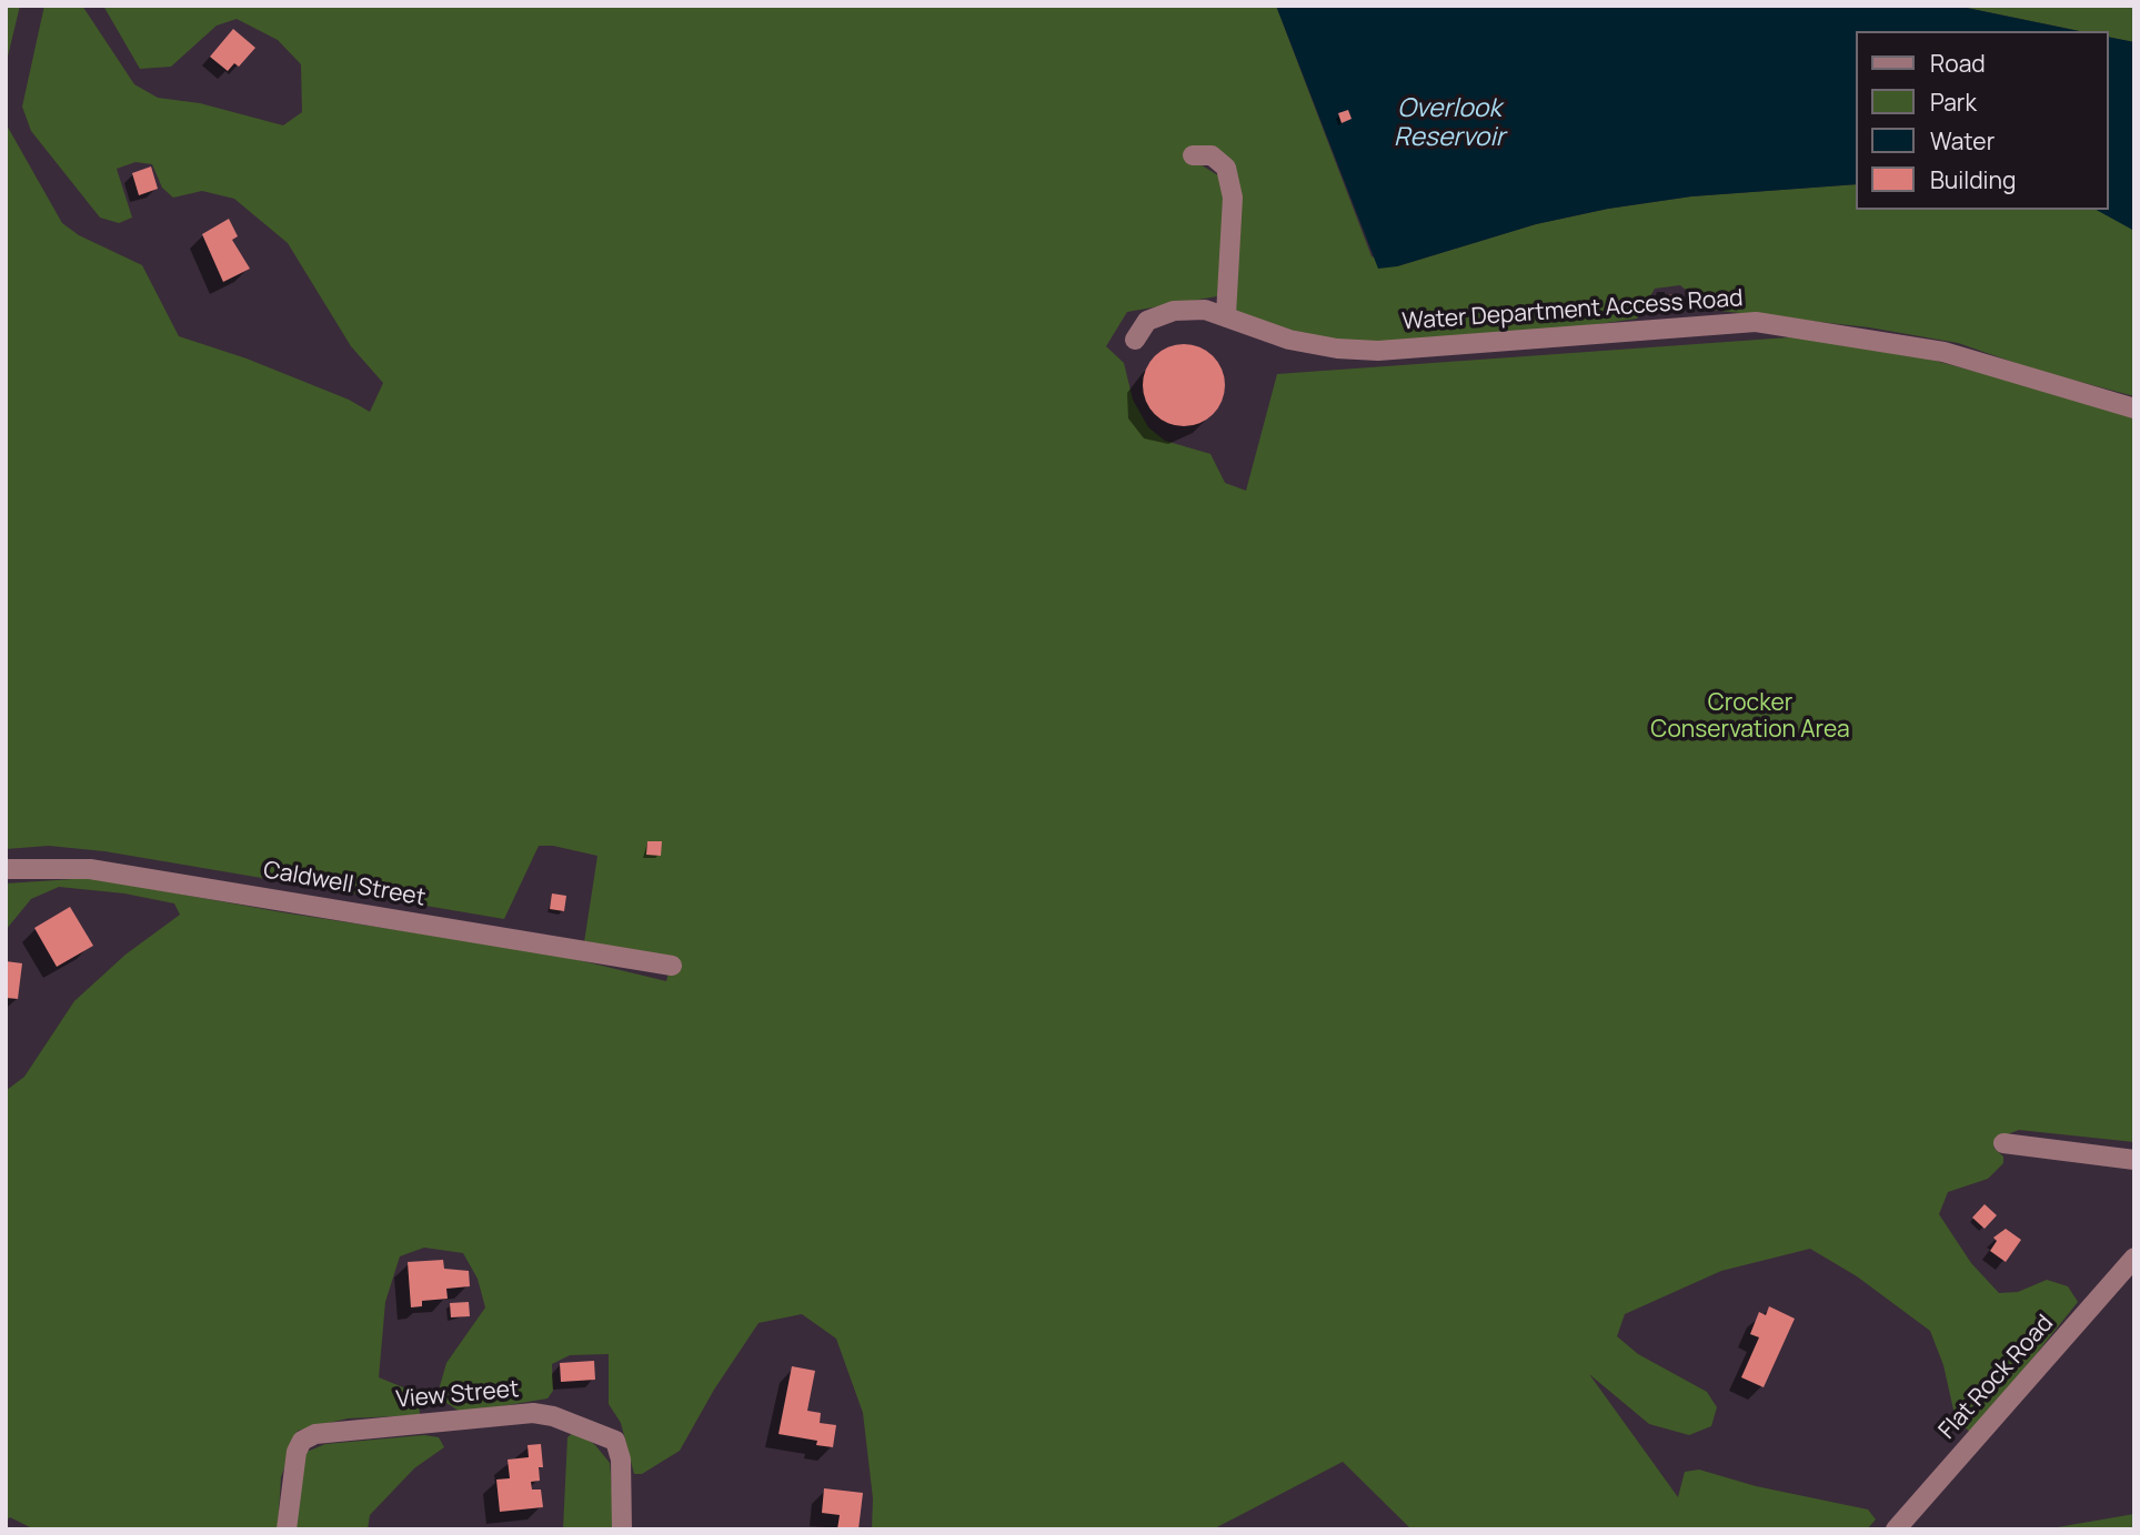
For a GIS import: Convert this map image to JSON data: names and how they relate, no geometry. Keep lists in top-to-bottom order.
{
  "streets": {
    "street": [
      "Water Department Access Road",
      "Caldwell Street",
      "Flat Rock Road",
      "View Street"
    ]
  },
  "water": ["Overlook Reservoir"],
  "parks": ["Crocker Conservation Area"],
  "legend": [
    "Road",
    "Park",
    "Water",
    "Building"
  ]
}
